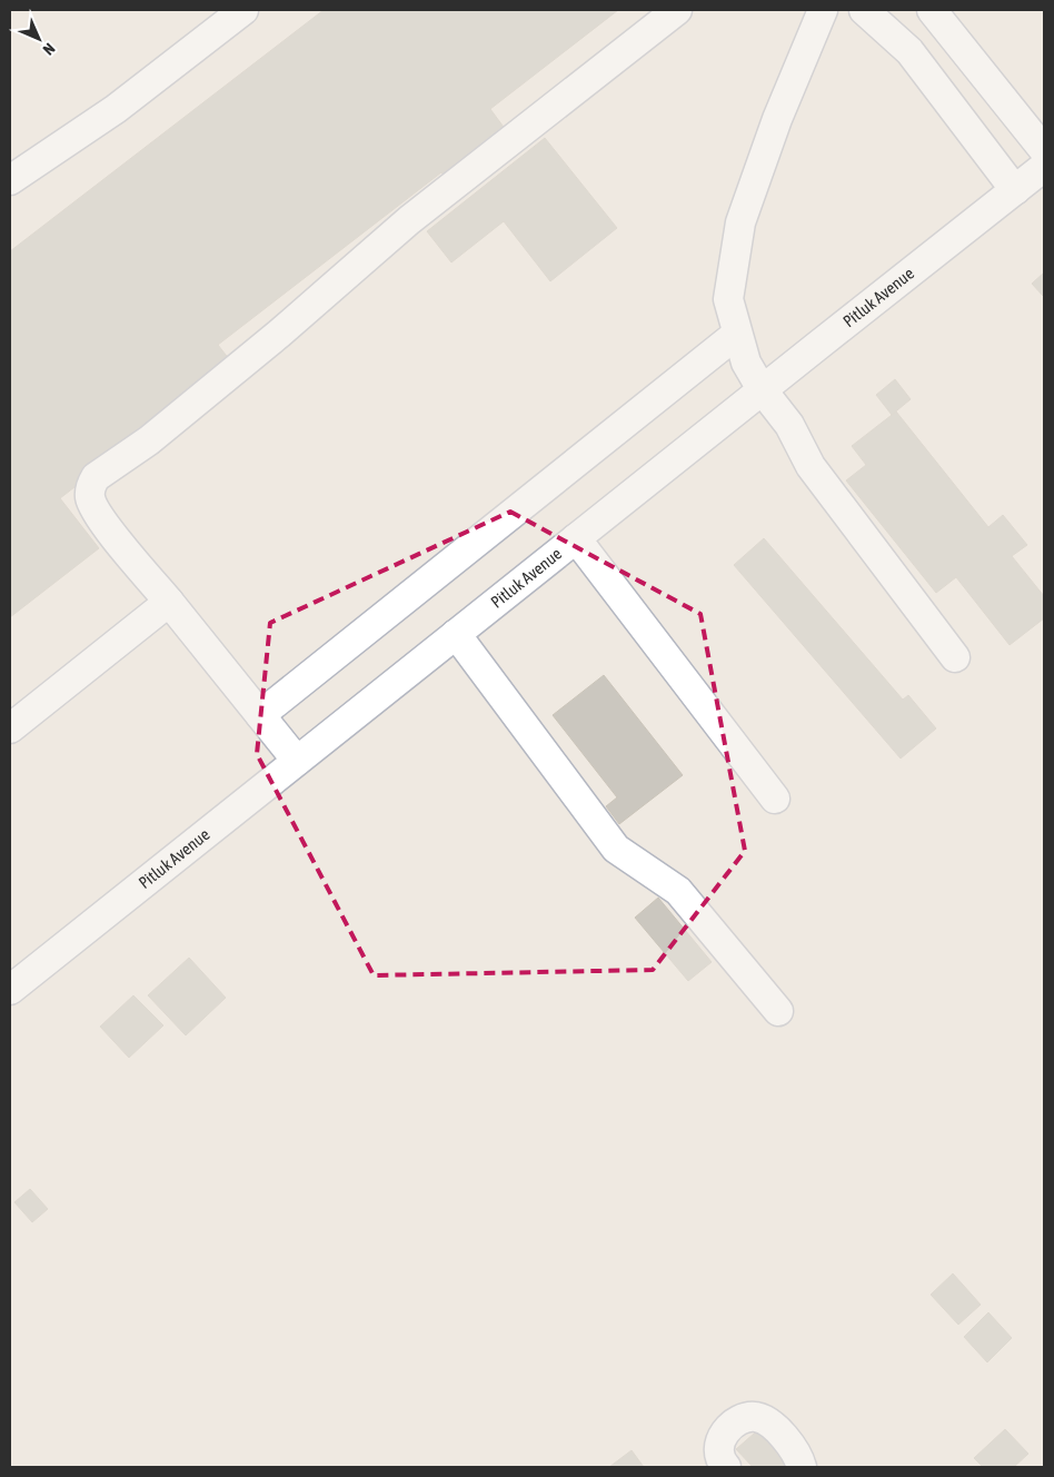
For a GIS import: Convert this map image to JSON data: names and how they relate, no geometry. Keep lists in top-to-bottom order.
{
  "streets": {
    "street": ["Pitluk Avenue"]
  },
  "north": "bottom right"
}
